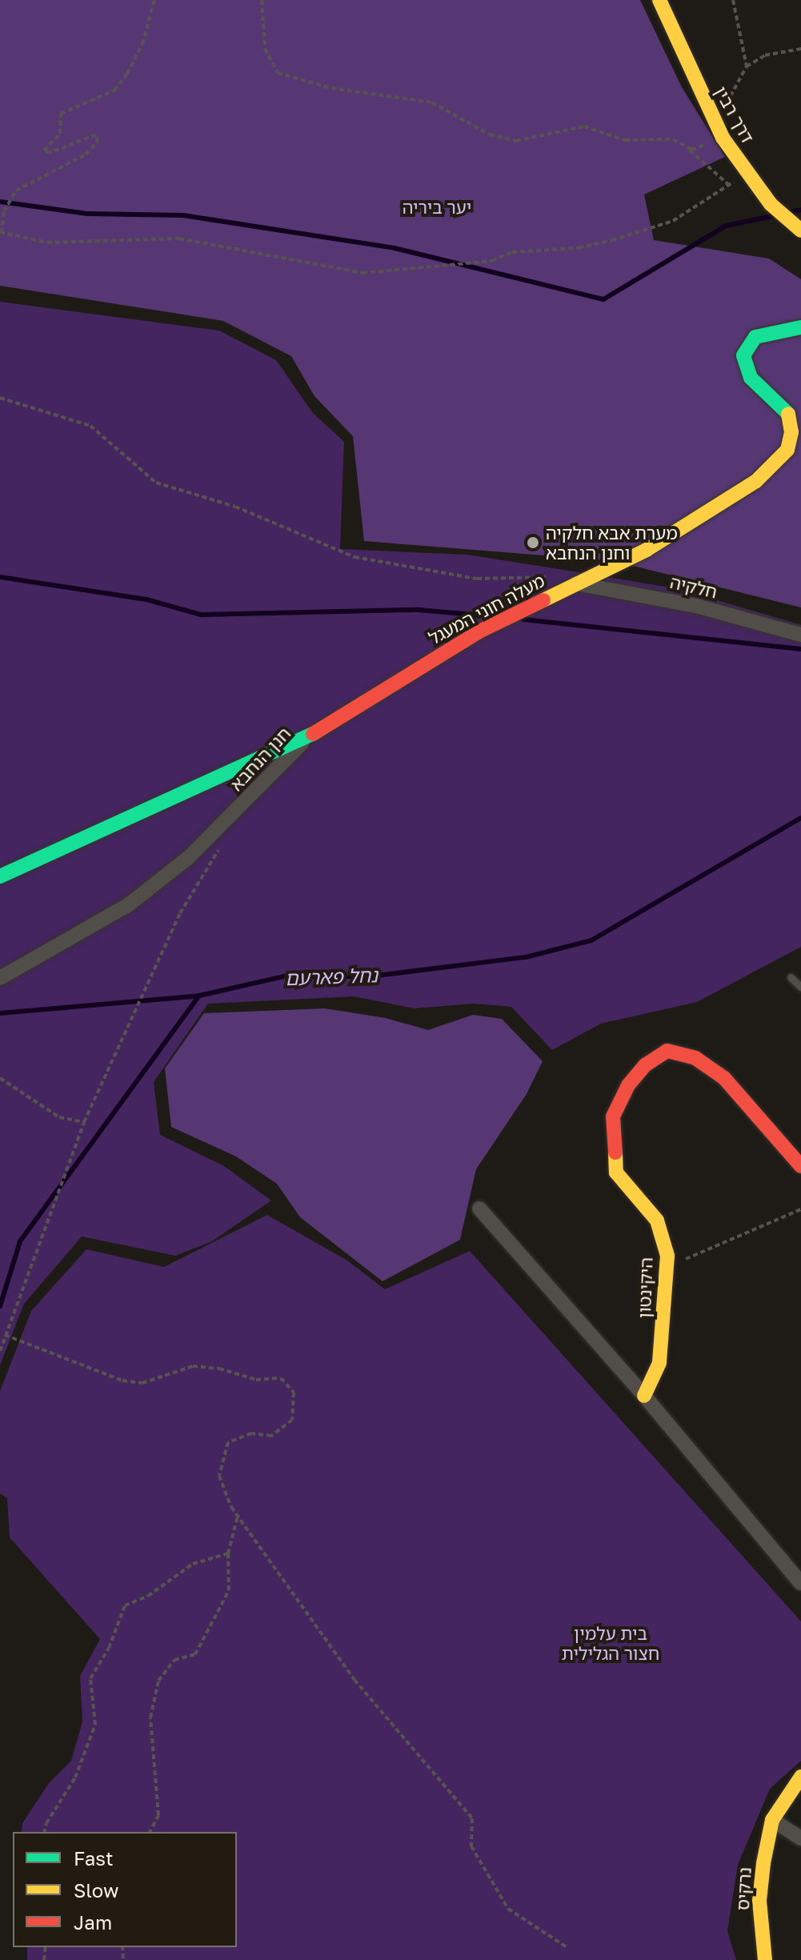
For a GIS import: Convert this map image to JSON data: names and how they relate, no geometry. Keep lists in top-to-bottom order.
{
  "streets": {
    "street": [
      "דרך רבין",
      "חלקיה",
      "מעלה חוני המעגל",
      "חנן הנחבא",
      "היקינטון",
      "נרקיס"
    ]
  },
  "crossings": [
    ["חלקיה", "מעלה חוני המעגל"],
    ["מעלה חוני המעגל", "חנן הנחבא"]
  ],
  "water": ["נחל פארעם"],
  "parks": ["יער ביריה", "בית עלמין חצור הגלילית"],
  "places": ["מערת אבא חלקיה וחנן הנחבא"],
  "legend": ["Fast", "Slow", "Jam"]
}
